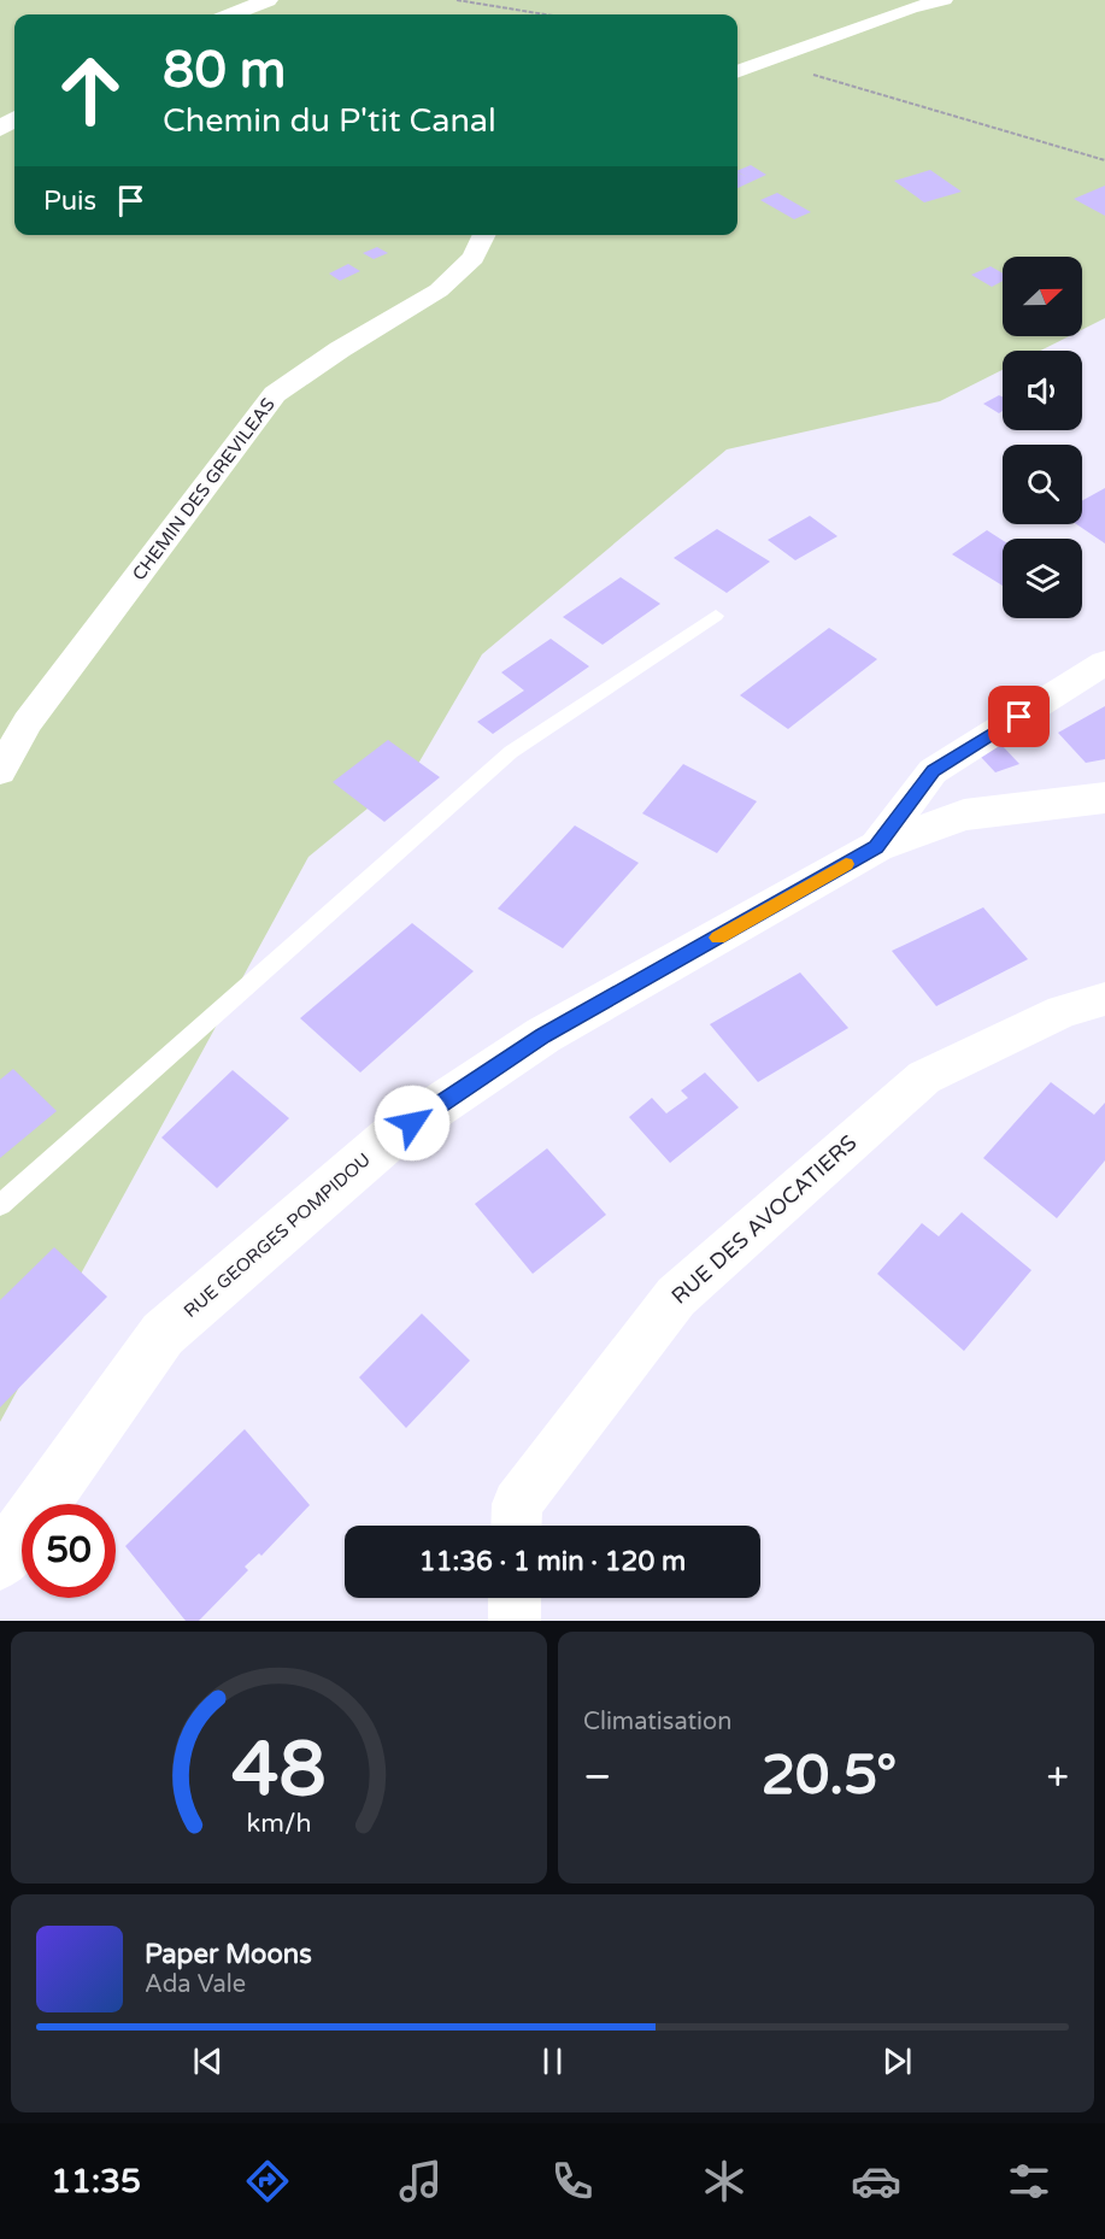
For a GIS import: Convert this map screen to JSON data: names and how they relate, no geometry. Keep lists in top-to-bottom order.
{
  "streets": {
    "main road": ["RUE GEORGES POMPIDOU"],
    "street": ["CHEMIN DES GREVILEAS", "RUE DES AVOCATIERS"]
  },
  "north": "right",
  "page": {
    "turn": ["80 m", "Chemin du P'tit Canal"],
    "then": "Puis",
    "limit": "50",
    "trip": "11:36 · 1 min · 120 m",
    "tile": "Climatisation",
    "heat": ["−", "20.5°", "+"],
    "song": ["Paper Moons", "Ada Vale"],
    "tabs": "11:35",
    "gauge": ["48", "km/h"]
  }
}
